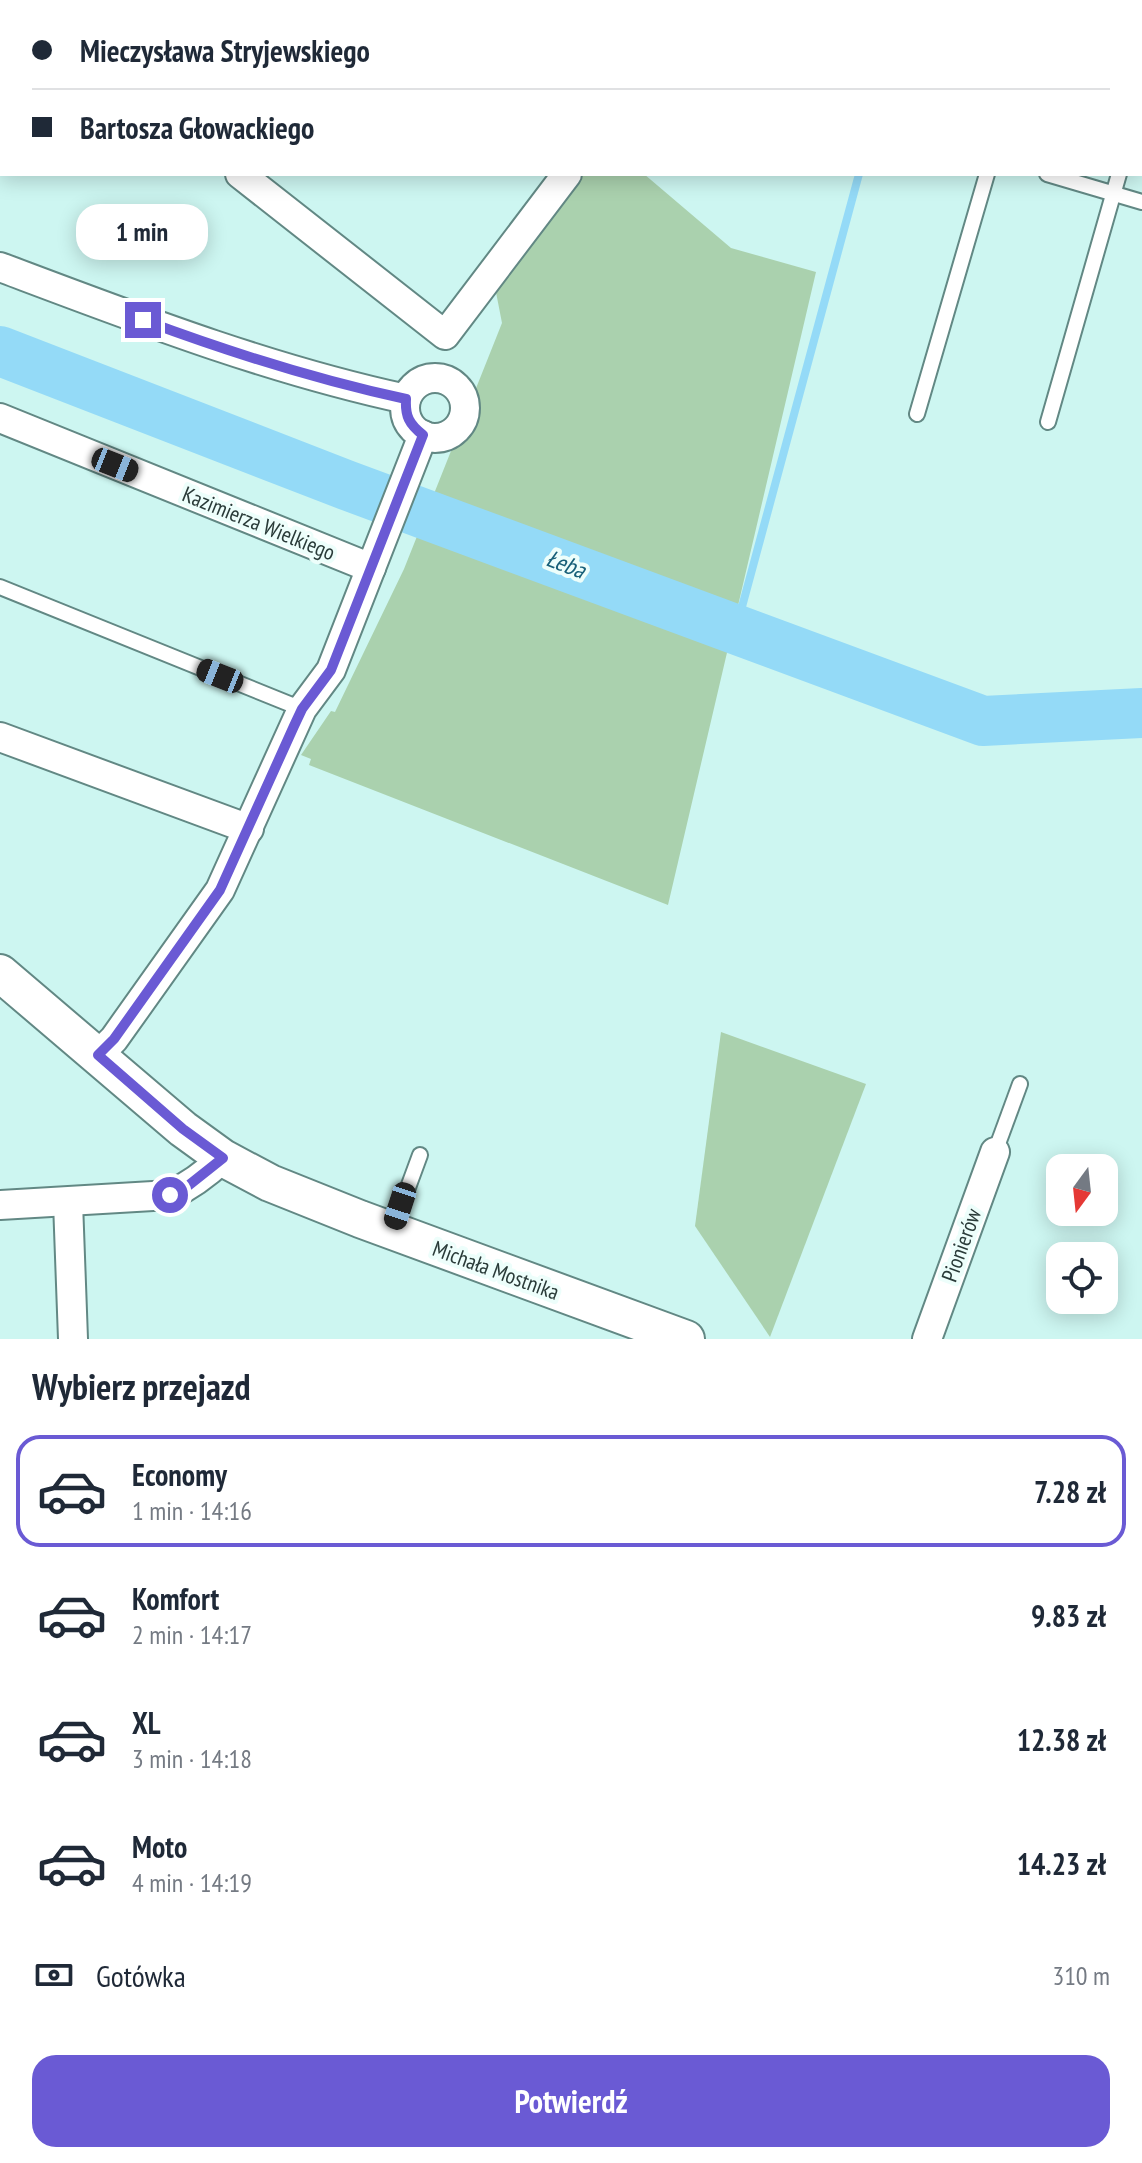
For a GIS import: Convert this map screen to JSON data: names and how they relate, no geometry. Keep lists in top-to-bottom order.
{
  "streets": {
    "street": ["Kazimierza Wielkiego", "Pionierów", "Michała Mostnika"]
  },
  "water": ["Łeba"],
  "north": "bottom",
  "page": {
    "banner": ["Mieczysława Stryjewskiego", "Bartosza Głowackiego"],
    "bubble": "1 min",
    "heading": "Wybierz przejazd",
    "list": [
      {
        "name": "Economy",
        "note": "1 min · 14:16",
        "value": "7.28 zł"
      },
      {
        "name": "Komfort",
        "note": "2 min · 14:17",
        "value": "9.83 zł"
      },
      {
        "name": "XL",
        "note": "3 min · 14:18",
        "value": "12.38 zł"
      },
      {
        "name": "Moto",
        "note": "4 min · 14:19",
        "value": "14.23 zł"
      }
    ],
    "pay": ["Gotówka", "310 m"],
    "buttons": "Potwierdź"
  }
}
